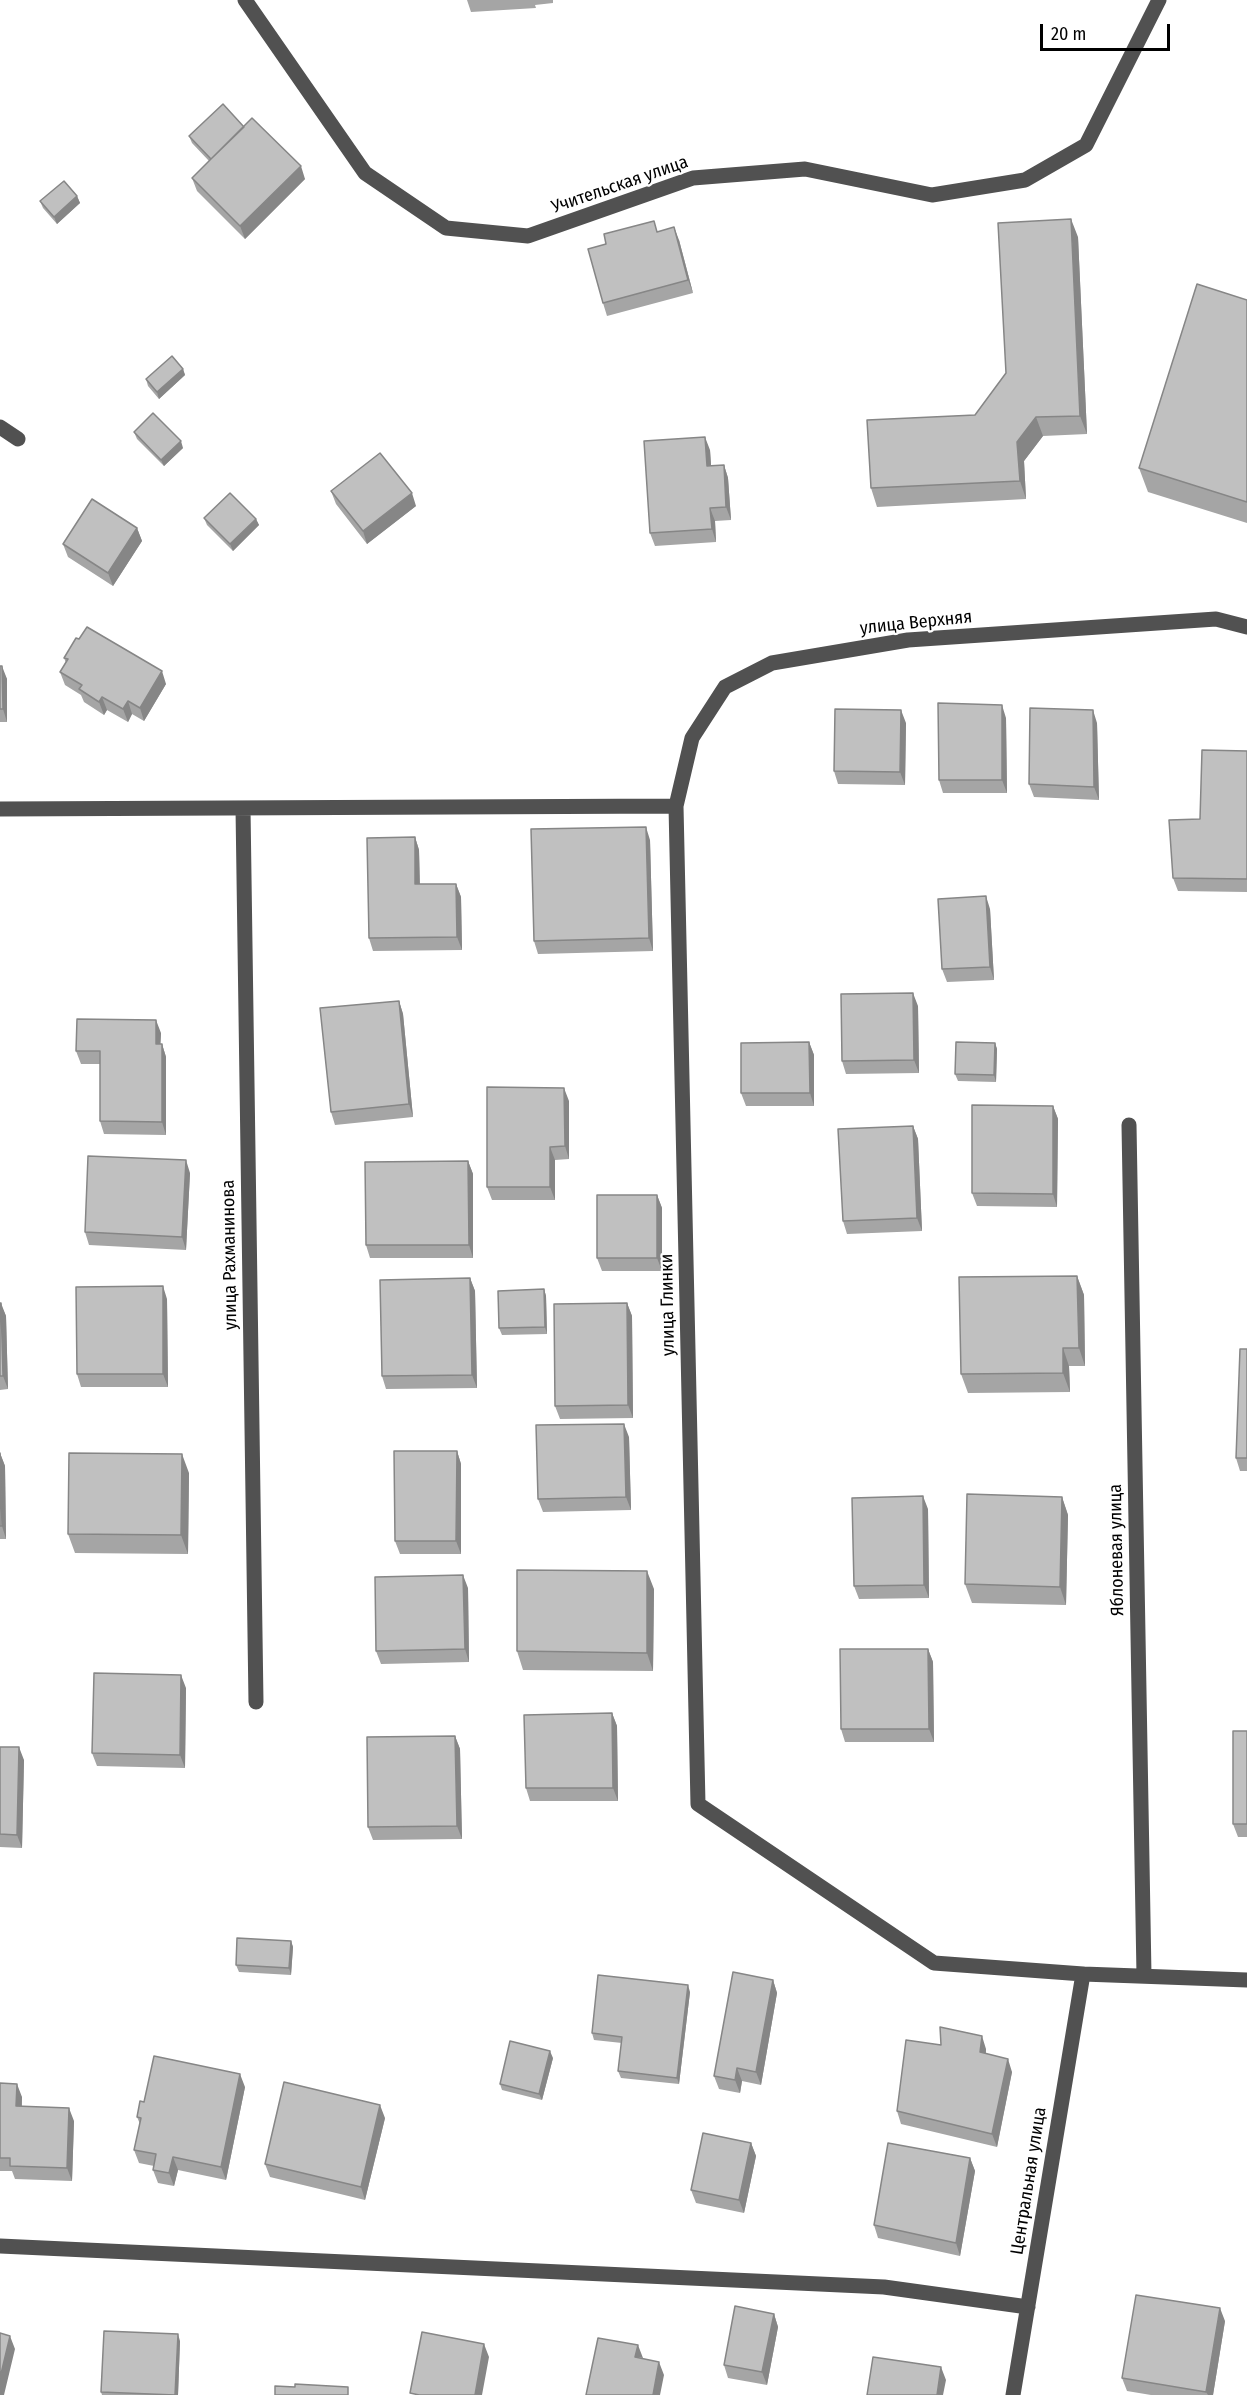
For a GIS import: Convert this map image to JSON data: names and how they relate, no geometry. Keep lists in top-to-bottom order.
{
  "streets": {
    "street": [
      "Учительская улица",
      "улица Верхняя",
      "улица Рахманинова",
      "улица Глинки",
      "Яблоневая улица",
      "Центральная улица"
    ]
  },
  "crossings": [
    ["улица Верхняя", "улица Глинки"],
    ["улица Глинки", "Центральная улица"]
  ],
  "scale_bar": "20 m"
}
